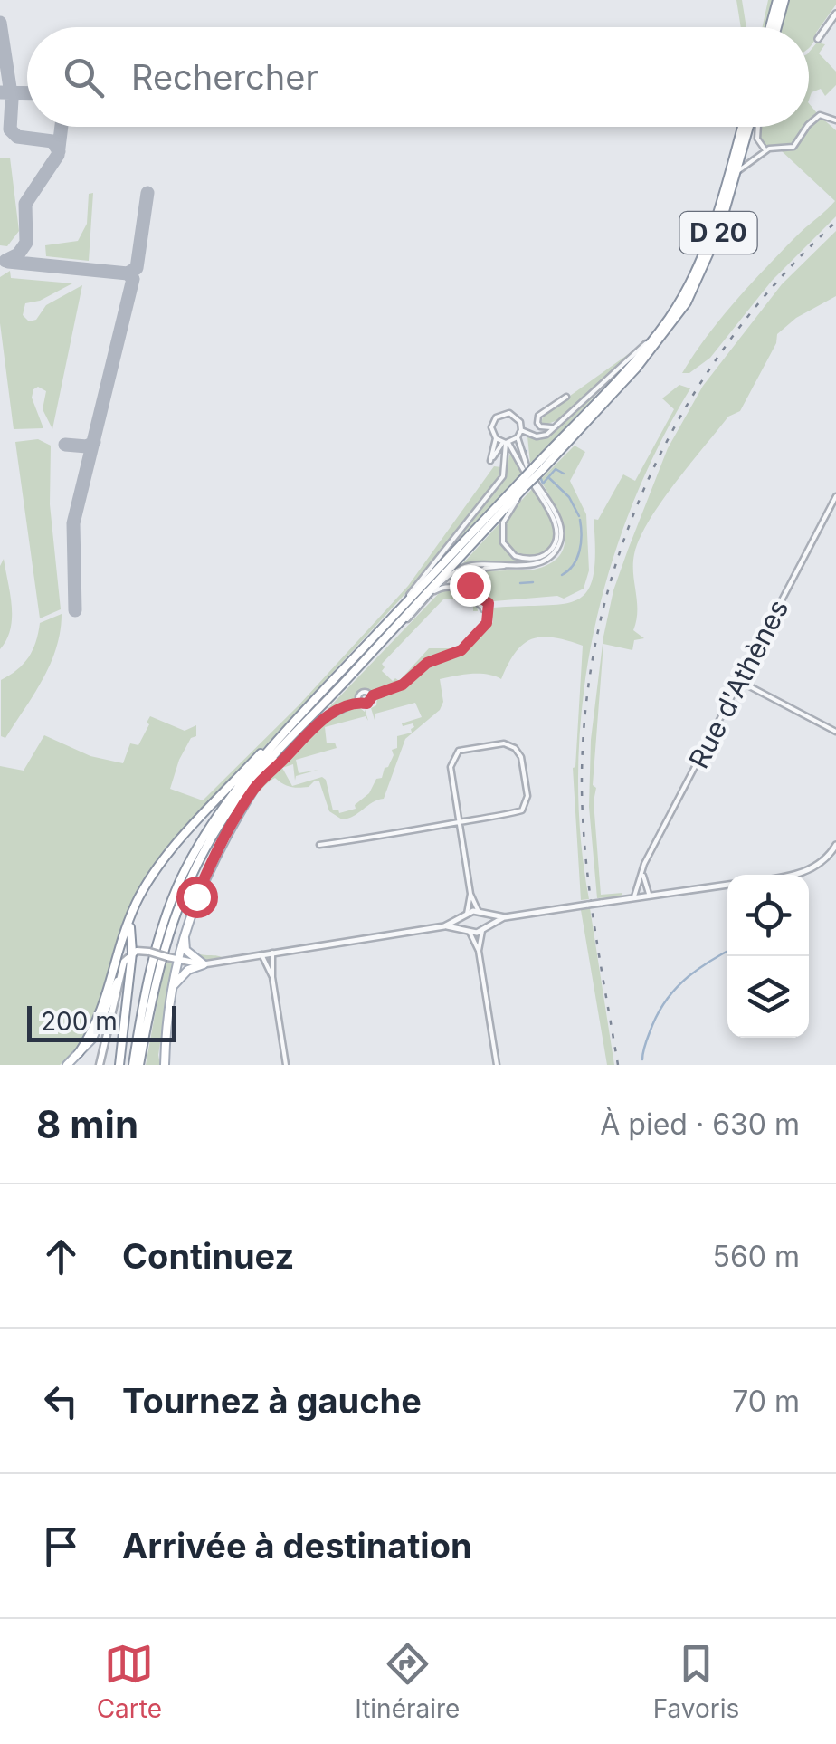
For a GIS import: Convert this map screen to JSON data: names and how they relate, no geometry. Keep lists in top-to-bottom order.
{
  "streets": {
    "main road": ["D 20"],
    "street": ["Rue d'Athènes"]
  },
  "scale_bar": "200 m",
  "page": {
    "search": "Rechercher",
    "scale": "200 m",
    "heading": ["8 min", "À pied · 630 m"],
    "list": [
      ["Continuez", "560 m"],
      ["Tournez à gauche", "70 m"],
      "Arrivée à destination"
    ],
    "nav": ["Carte", "Itinéraire", "Favoris"]
  }
}
